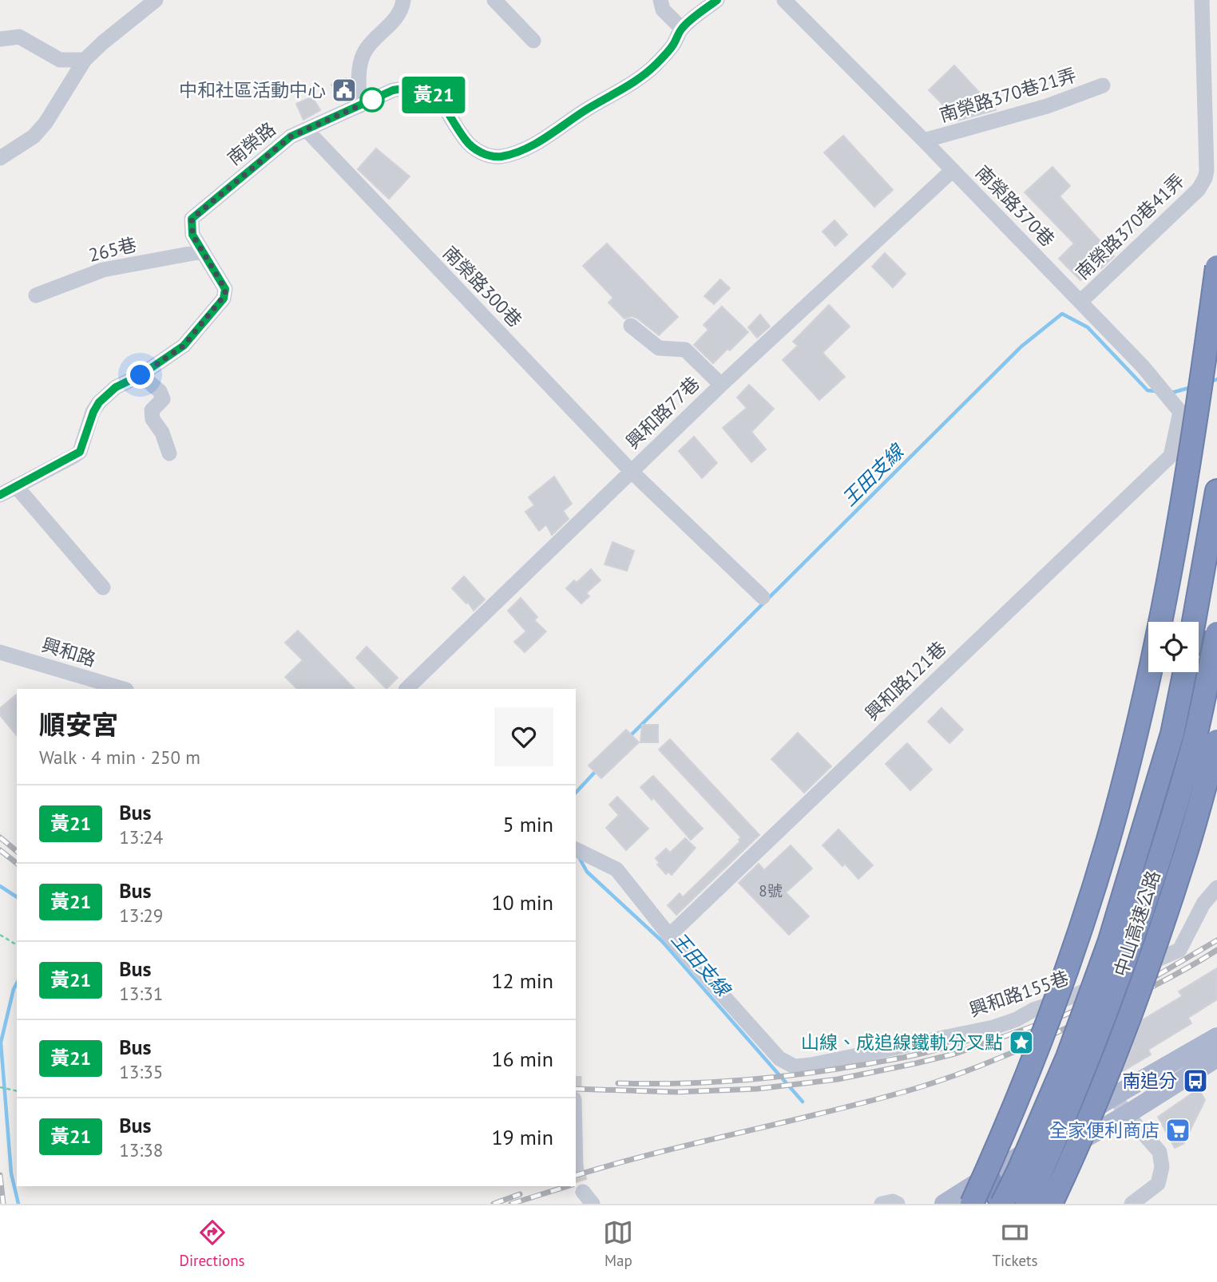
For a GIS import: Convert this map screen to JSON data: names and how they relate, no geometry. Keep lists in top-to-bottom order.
{
  "streets": {
    "highway": ["中山高速公路"],
    "street": [
      "南榮路370巷21弄",
      "南榮路",
      "南榮路370巷",
      "南榮路370巷41弄",
      "265巷",
      "南榮路300巷",
      "興和路77巷",
      "興和路",
      "興和路121巷",
      "興和路155巷"
    ]
  },
  "crossings": [
    ["南榮路370巷21弄", "南榮路370巷"],
    ["南榮路", "265巷"],
    ["南榮路", "南榮路300巷"],
    ["南榮路370巷", "南榮路370巷41弄"],
    ["南榮路370巷", "興和路77巷"],
    ["南榮路370巷", "興和路121巷"],
    ["南榮路300巷", "興和路77巷"],
    ["興和路121巷", "興和路155巷"]
  ],
  "water": ["王田支線"],
  "places": {
    "public building": ["中和社區活動中心"],
    "place": ["山線、成追線鐵軌分叉點"],
    "bus stop": ["南追分"],
    "supermarket": ["全家便利商店"]
  },
  "lines": ["bus line 黃21"],
  "house_numbers": ["8號"],
  "page": {
    "on_map": "黃21",
    "heading": ["順安宮", "Walk · 4 min · 250 m"],
    "list": [
      {
        "mark": "黃21",
        "name": "Bus",
        "note": "13:24",
        "value": "5 min"
      },
      {
        "mark": "黃21",
        "name": "Bus",
        "note": "13:29",
        "value": "10 min"
      },
      {
        "mark": "黃21",
        "name": "Bus",
        "note": "13:31",
        "value": "12 min"
      },
      {
        "mark": "黃21",
        "name": "Bus",
        "note": "13:35",
        "value": "16 min"
      },
      {
        "mark": "黃21",
        "name": "Bus",
        "note": "13:38",
        "value": "19 min"
      }
    ],
    "tabs": ["Directions", "Map", "Tickets"]
  }
}
